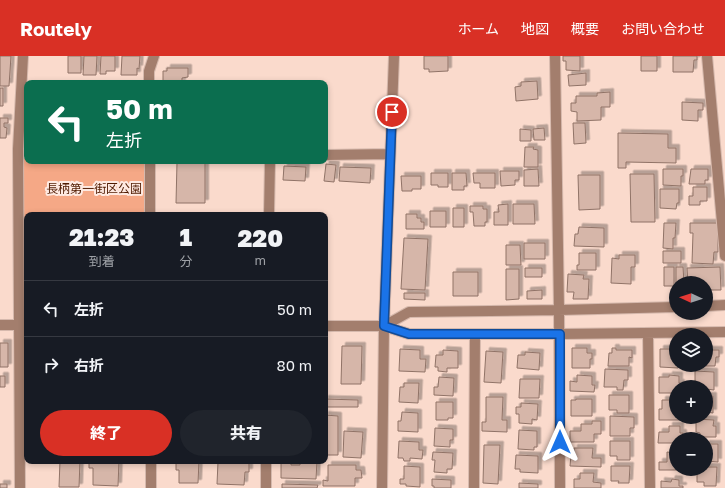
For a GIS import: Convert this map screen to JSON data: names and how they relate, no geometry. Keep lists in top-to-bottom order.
{
  "parks": ["長柄第一街区公園"],
  "north": "left",
  "page": {
    "header": "Routely",
    "nav": [
      "ホーム",
      "地図",
      "概要",
      "お問い合わせ"
    ],
    "turn": ["50 m", "左折"],
    "eta": [
      "21:23",
      "到着",
      "1",
      "分",
      "220",
      "m"
    ],
    "map_buttons": ["+", "−"],
    "list": [
      {
        "name": "左折",
        "value": "50 m"
      },
      {
        "name": "右折",
        "value": "80 m"
      }
    ],
    "buttons": ["終了", "共有"]
  }
}
